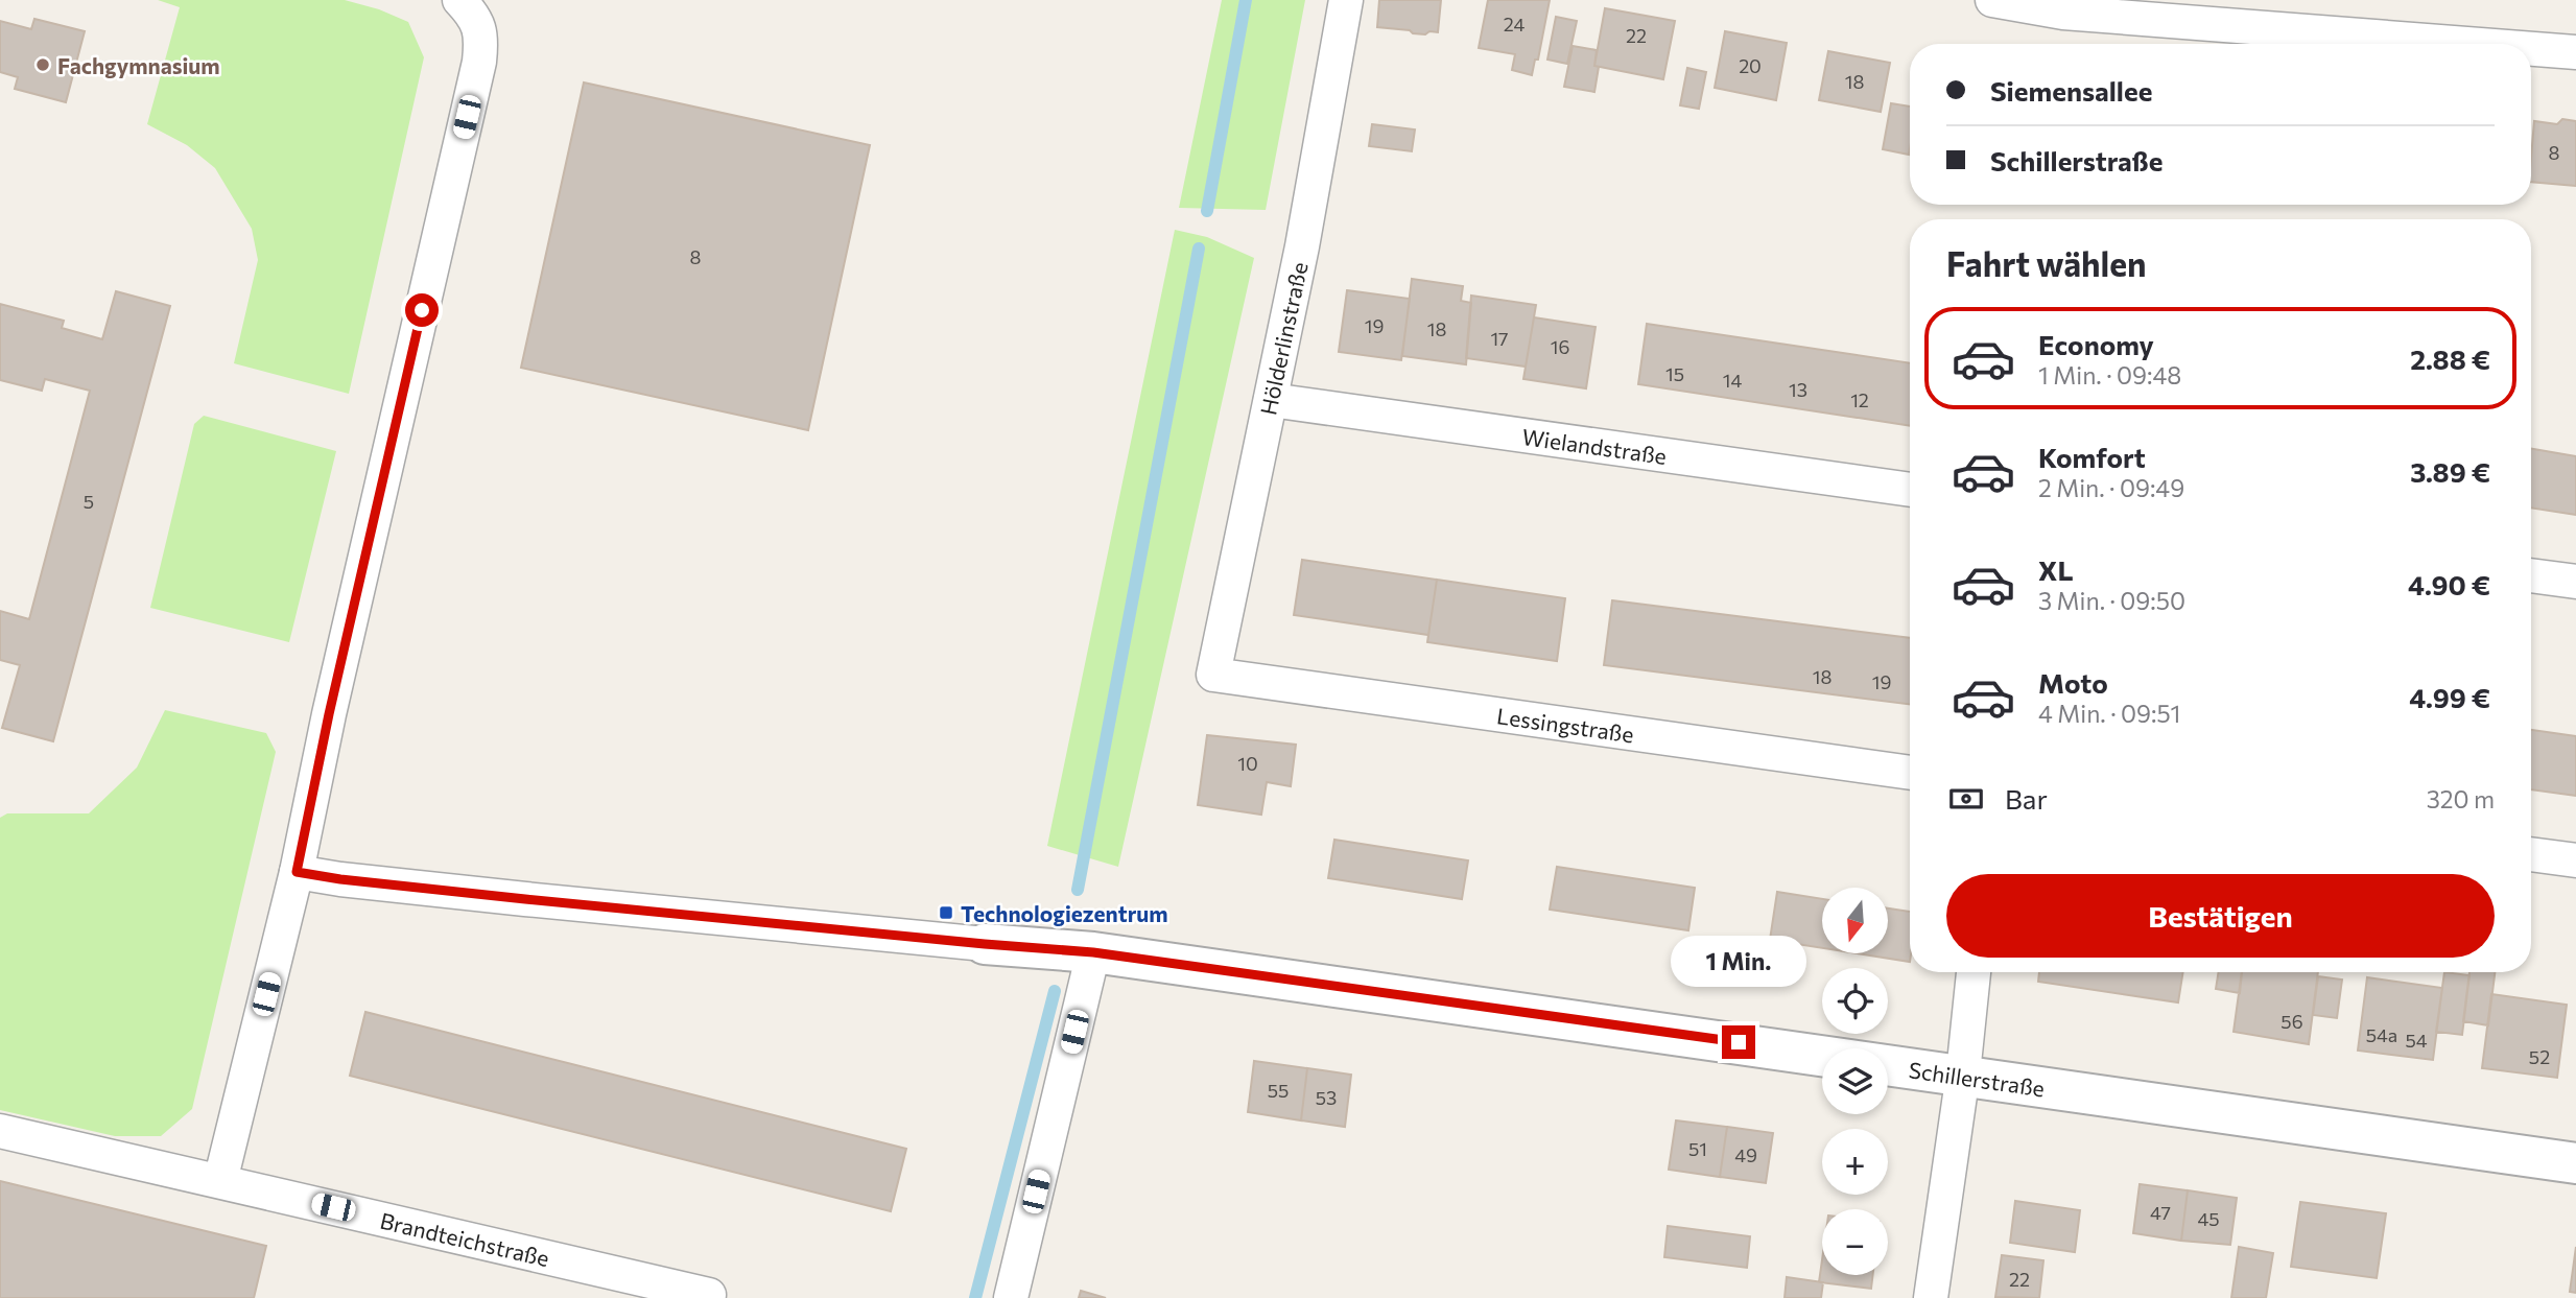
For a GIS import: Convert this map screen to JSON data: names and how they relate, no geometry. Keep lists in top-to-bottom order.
{
  "streets": {
    "street": [
      "Hölderlinstraße",
      "Wielandstraße",
      "Lessingstraße",
      "Schillerstraße",
      "Brandteichstraße"
    ]
  },
  "crossings": [
    ["Hölderlinstraße", "Wielandstraße"],
    ["Hölderlinstraße", "Lessingstraße"]
  ],
  "places": {
    "other": ["Fachgymnasium"],
    "transit": ["Technologiezentrum"]
  },
  "house_numbers": [
    "24",
    "22",
    "20",
    "18",
    "8",
    "8",
    "19",
    "18",
    "17",
    "16",
    "15",
    "14",
    "13",
    "12",
    "5",
    "18",
    "19",
    "10",
    "56",
    "54a",
    "54",
    "52",
    "55",
    "53",
    "51",
    "49",
    "47",
    "45",
    "22"
  ],
  "north": "bottom",
  "page": {
    "banner": ["Siemensallee", "Schillerstraße"],
    "heading": "Fahrt wählen",
    "list": [
      {
        "name": "Economy",
        "note": "1 Min. · 09:48",
        "value": "2.88 €"
      },
      {
        "name": "Komfort",
        "note": "2 Min. · 09:49",
        "value": "3.89 €"
      },
      {
        "name": "XL",
        "note": "3 Min. · 09:50",
        "value": "4.90 €"
      },
      {
        "name": "Moto",
        "note": "4 Min. · 09:51",
        "value": "4.99 €"
      }
    ],
    "pay": ["Bar", "320 m"],
    "buttons": "Bestätigen",
    "map_buttons": ["+", "−"],
    "bubble": "1 Min."
  }
}
